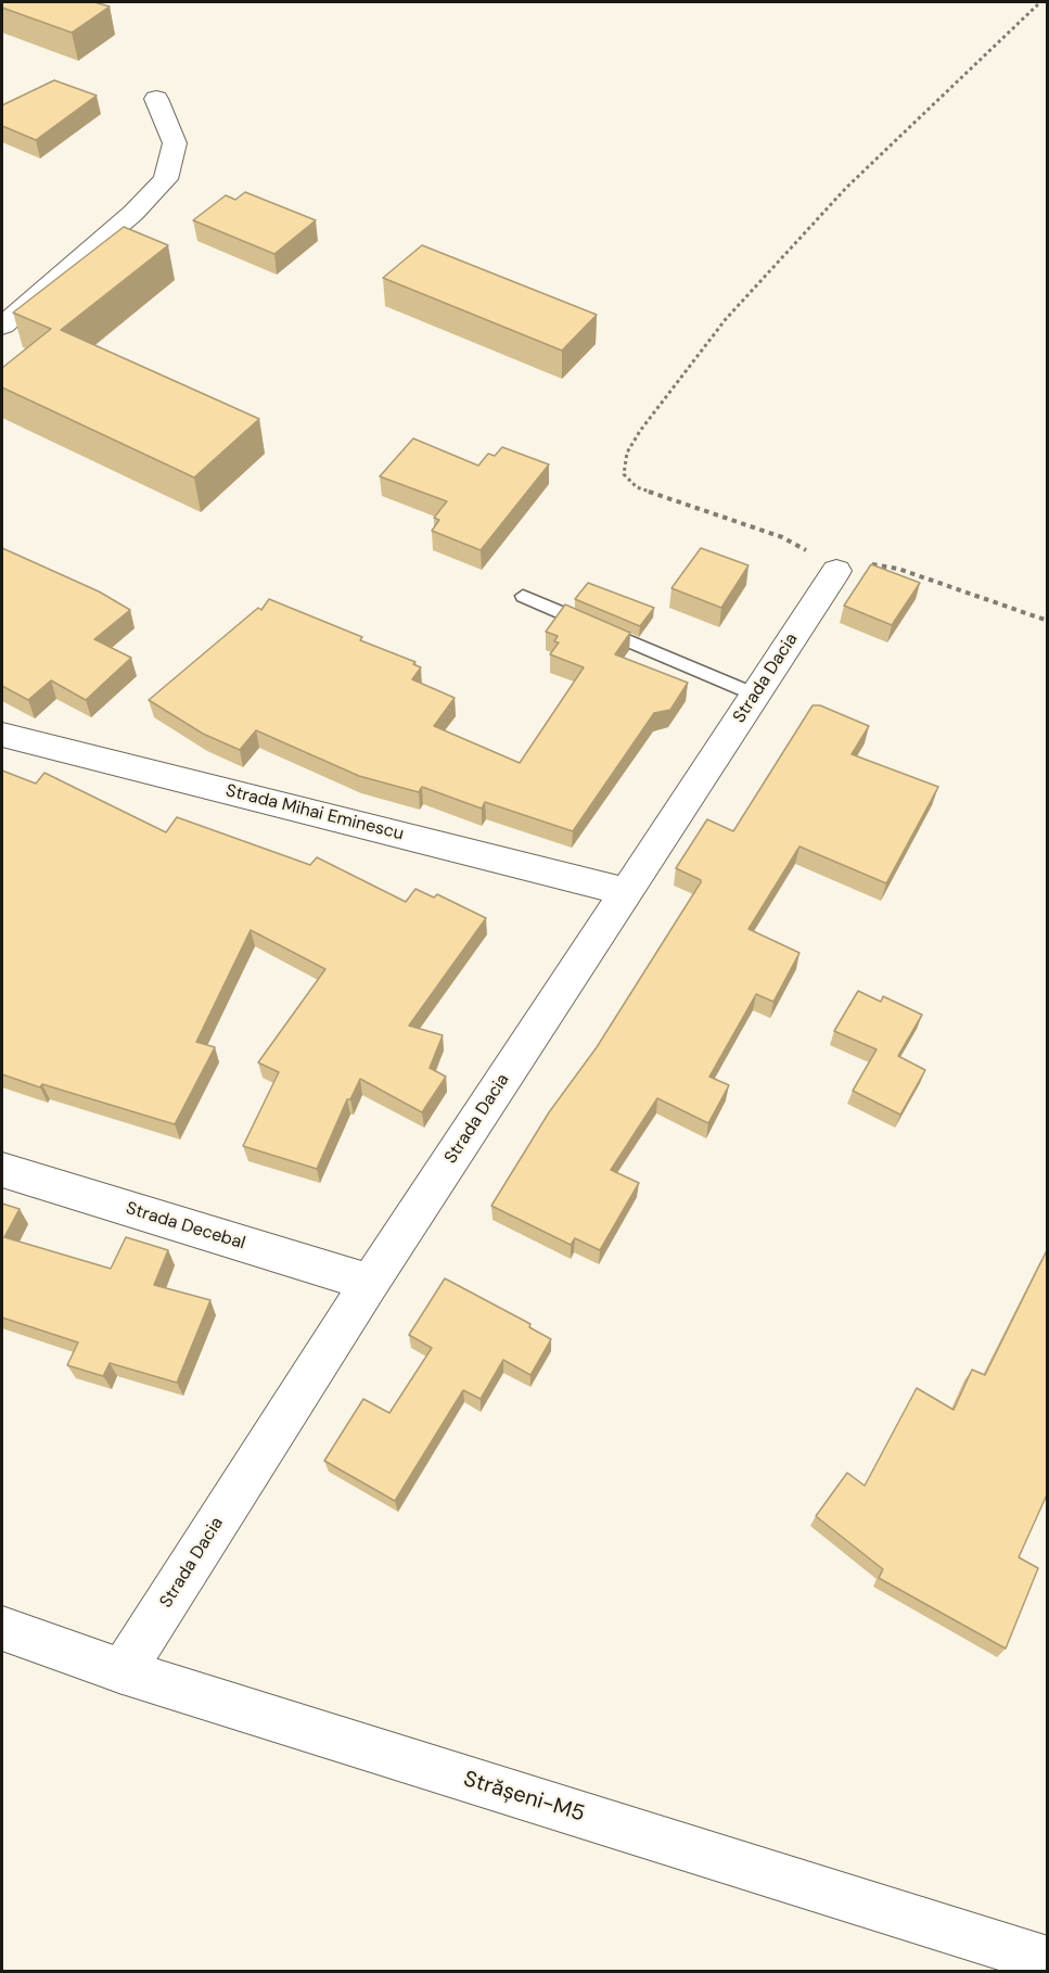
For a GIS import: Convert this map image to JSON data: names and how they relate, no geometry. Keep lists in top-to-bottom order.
{
  "streets": {
    "street": [
      "Strada Dacia",
      "Strada Mihai Eminescu",
      "Strada Decebal",
      "Strășeni-M5"
    ]
  },
  "crossings": [
    ["Strada Dacia", "Strada Mihai Eminescu"],
    ["Strada Dacia", "Strada Decebal"],
    ["Strada Dacia", "Strășeni-M5"]
  ]
}
